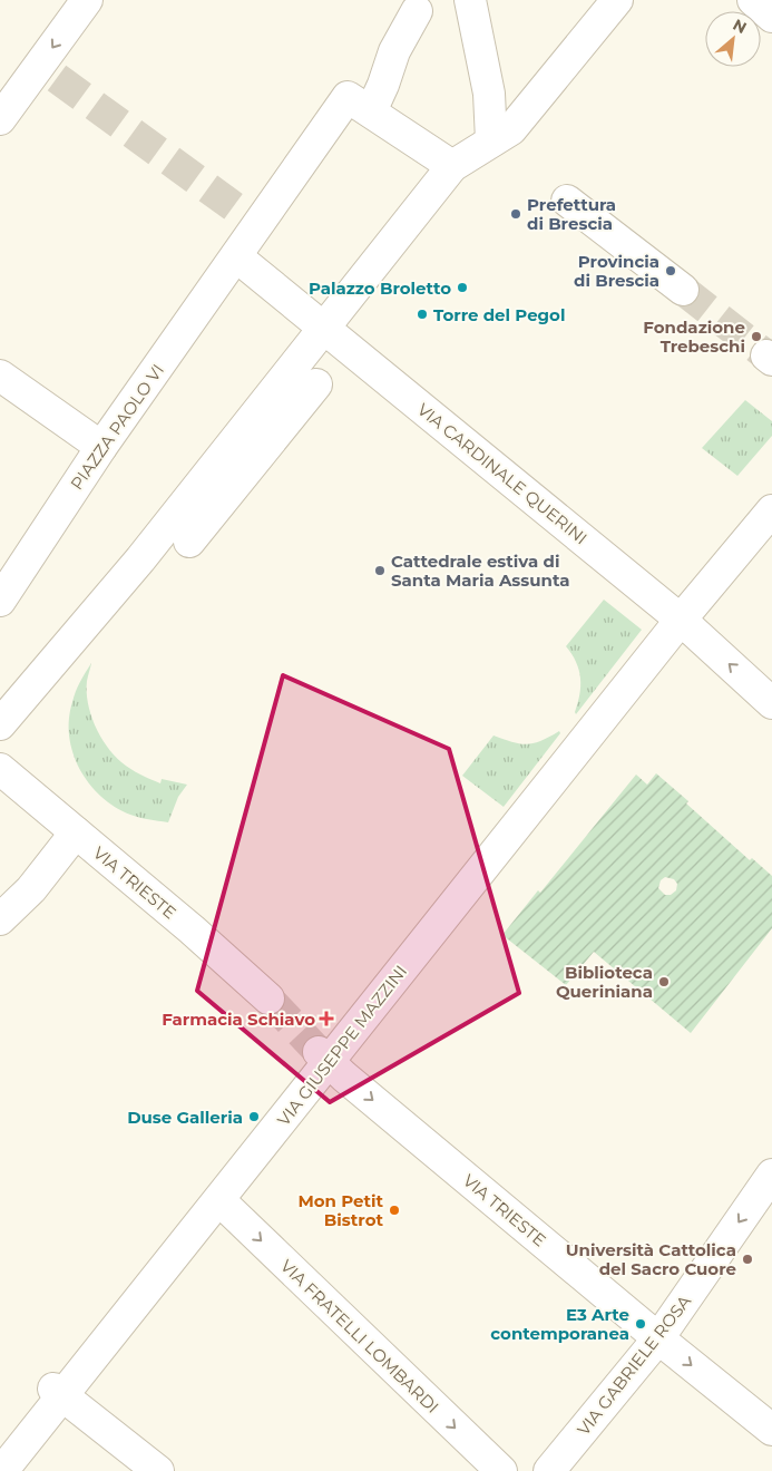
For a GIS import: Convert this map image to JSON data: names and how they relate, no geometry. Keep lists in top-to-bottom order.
{
  "streets": {
    "street": [
      "PIAZZA PAOLO VI",
      "VIA CARDINALE QUERINI",
      "VIA TRIESTE",
      "VIA GIUSEPPE MAZZINI",
      "VIA FRATELLI LOMBARDI",
      "VIA GABRIELE ROSA"
    ]
  },
  "crossings": [
    ["VIA CARDINALE QUERINI", "VIA GIUSEPPE MAZZINI"],
    ["VIA TRIESTE", "VIA GIUSEPPE MAZZINI"],
    ["VIA TRIESTE", "VIA GABRIELE ROSA"],
    ["VIA GIUSEPPE MAZZINI", "VIA FRATELLI LOMBARDI"]
  ],
  "one_way": ["VIA TRIESTE", "VIA GABRIELE ROSA"],
  "places": {
    "other": [
      "Prefettura di Brescia",
      "Provincia di Brescia",
      "Palazzo Broletto",
      "Torre del Pegol",
      "Fondazione Trebeschi",
      "Cattedrale estiva di Santa Maria Assunta",
      "Biblioteca Queriniana",
      "Duse Galleria",
      "Mon Petit Bistrot",
      "Università Cattolica del Sacro Cuore",
      "E3 Arte contemporanea"
    ],
    "health": ["Farmacia Schiavo"]
  },
  "north": "top right"
}
